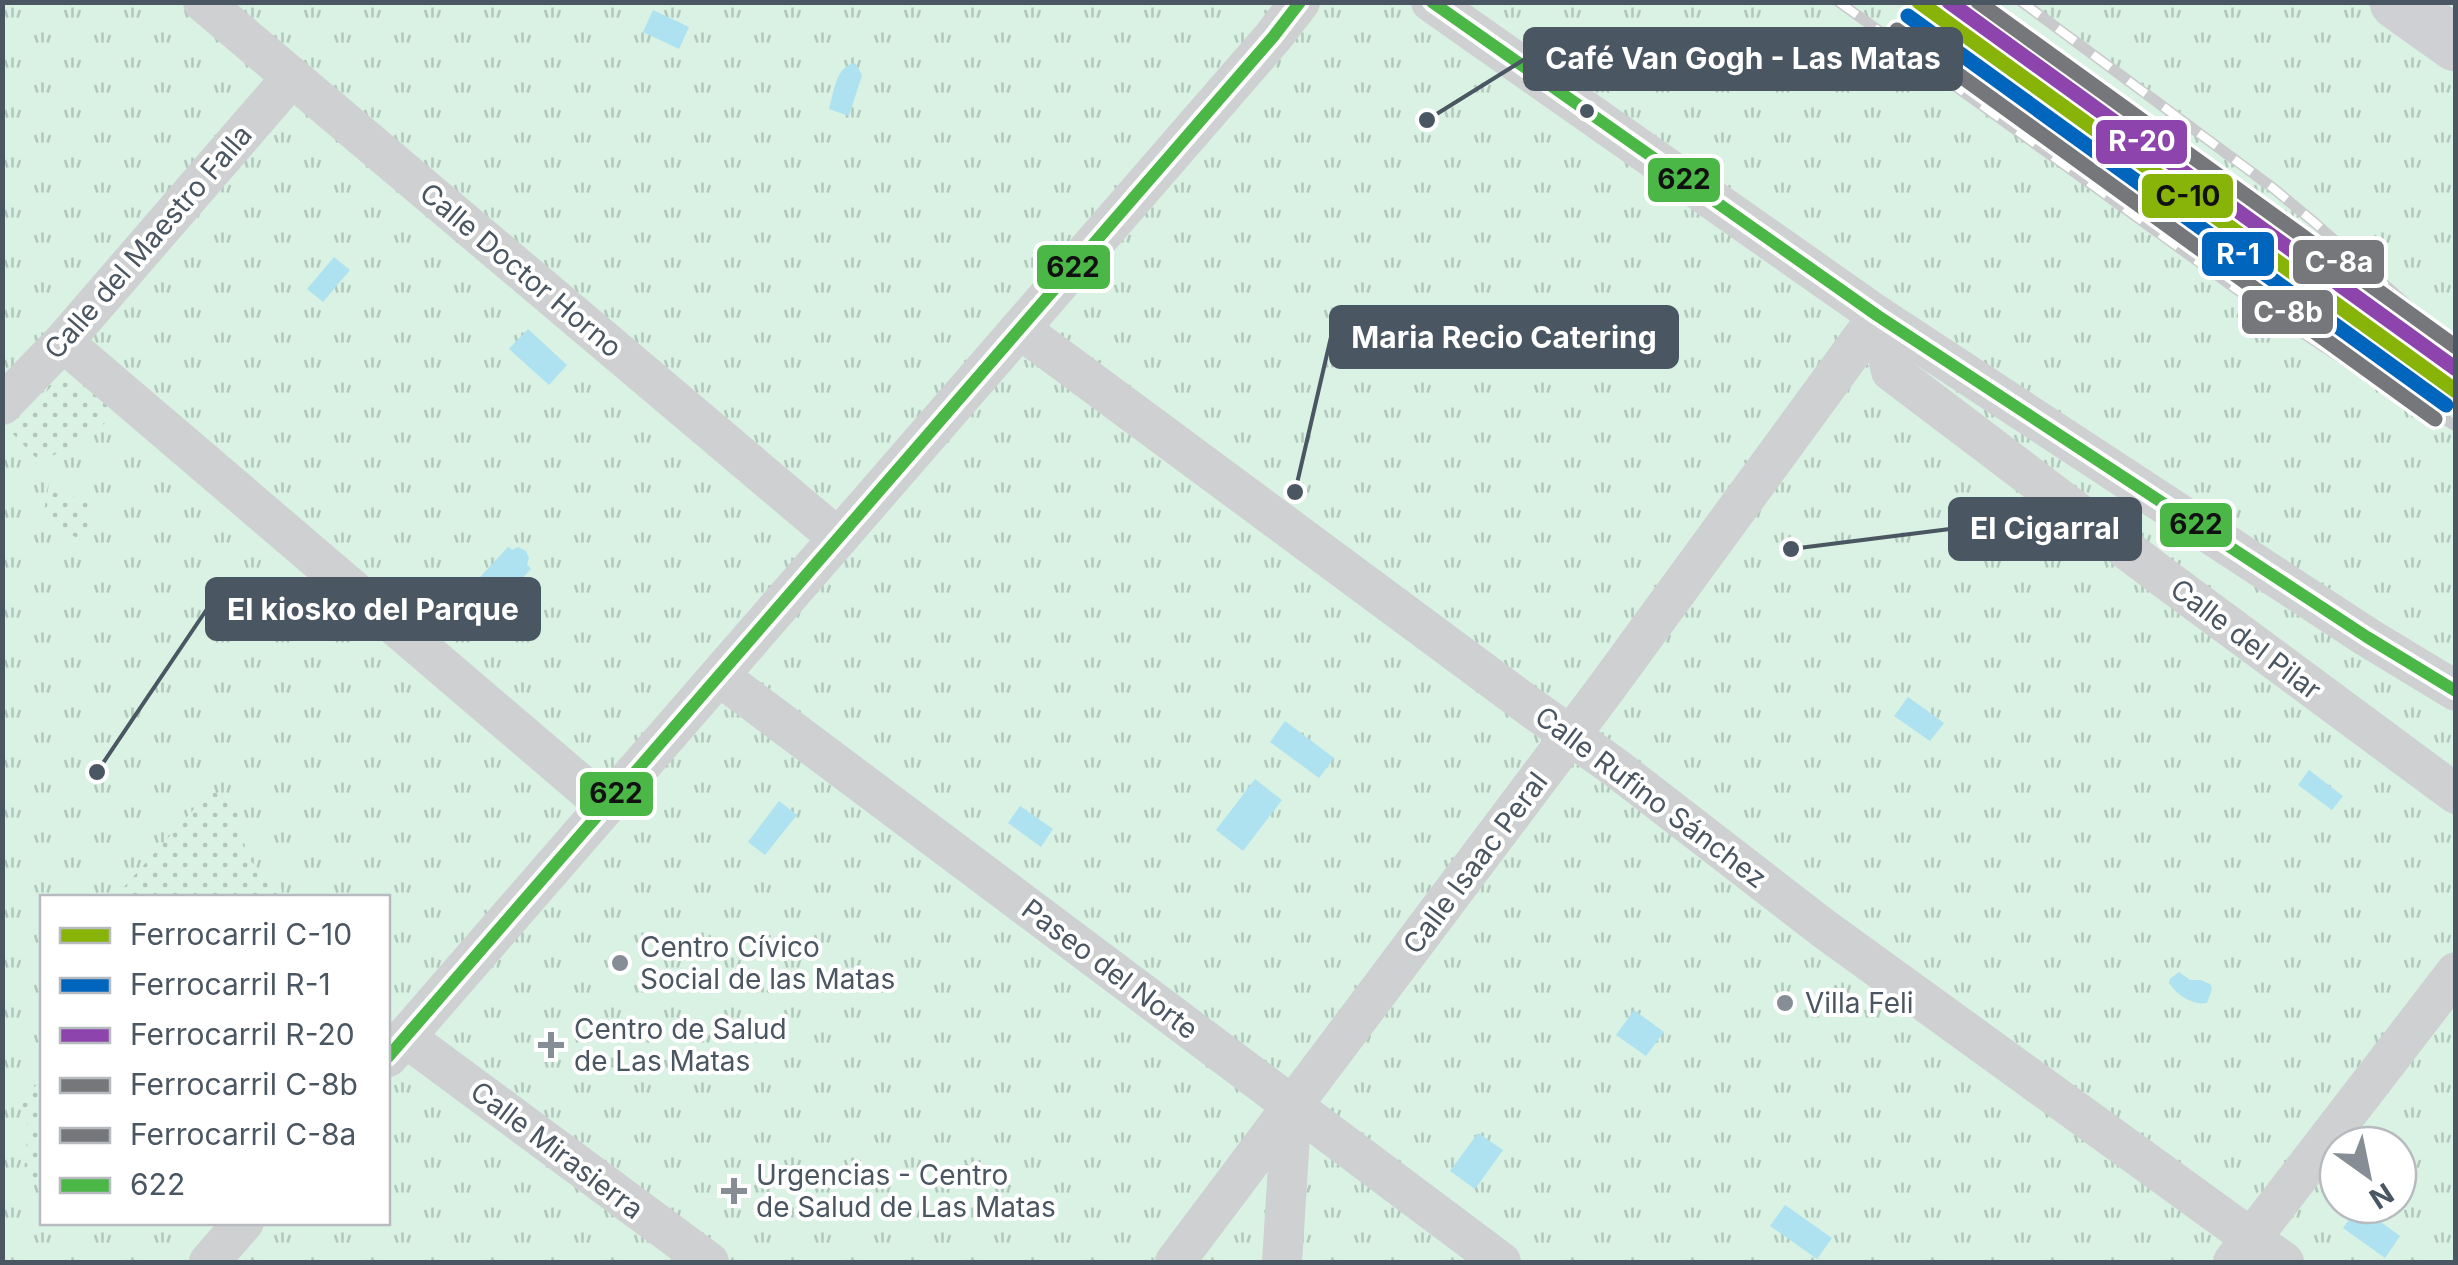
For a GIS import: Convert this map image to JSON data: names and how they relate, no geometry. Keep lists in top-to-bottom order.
{
  "streets": {
    "street": [
      "Calle del Maestro Falla",
      "Calle Doctor Horno",
      "Calle del Pilar",
      "Calle Rufino Sánchez",
      "Calle Isaac Peral",
      "Paseo del Norte",
      "Calle Mirasierra"
    ]
  },
  "crossings": [
    ["Calle del Maestro Falla", "Calle Doctor Horno"],
    ["Calle del Pilar", "Calle Isaac Peral"],
    ["Calle Rufino Sánchez", "Calle Isaac Peral"],
    ["Calle Isaac Peral", "Paseo del Norte"]
  ],
  "places": {
    "other": [
      "Café Van Gogh - Las Matas",
      "Maria Recio Catering",
      "El Cigarral",
      "El kiosko del Parque",
      "Centro Cívico Social de las Matas",
      "Villa Feli"
    ],
    "health": ["Centro de Salud de Las Matas", "Urgencias - Centro de Salud de Las Matas"]
  },
  "lines": [
    "rail line C-10",
    "rail line R-20",
    "rail line C-8a",
    "transit line 622",
    "rail line R-1",
    "rail line C-8b"
  ],
  "legend": [
    "Ferrocarril C-10",
    "Ferrocarril R-1",
    "Ferrocarril R-20",
    "Ferrocarril C-8b",
    "Ferrocarril C-8a",
    "622"
  ],
  "north": "bottom right"
}
